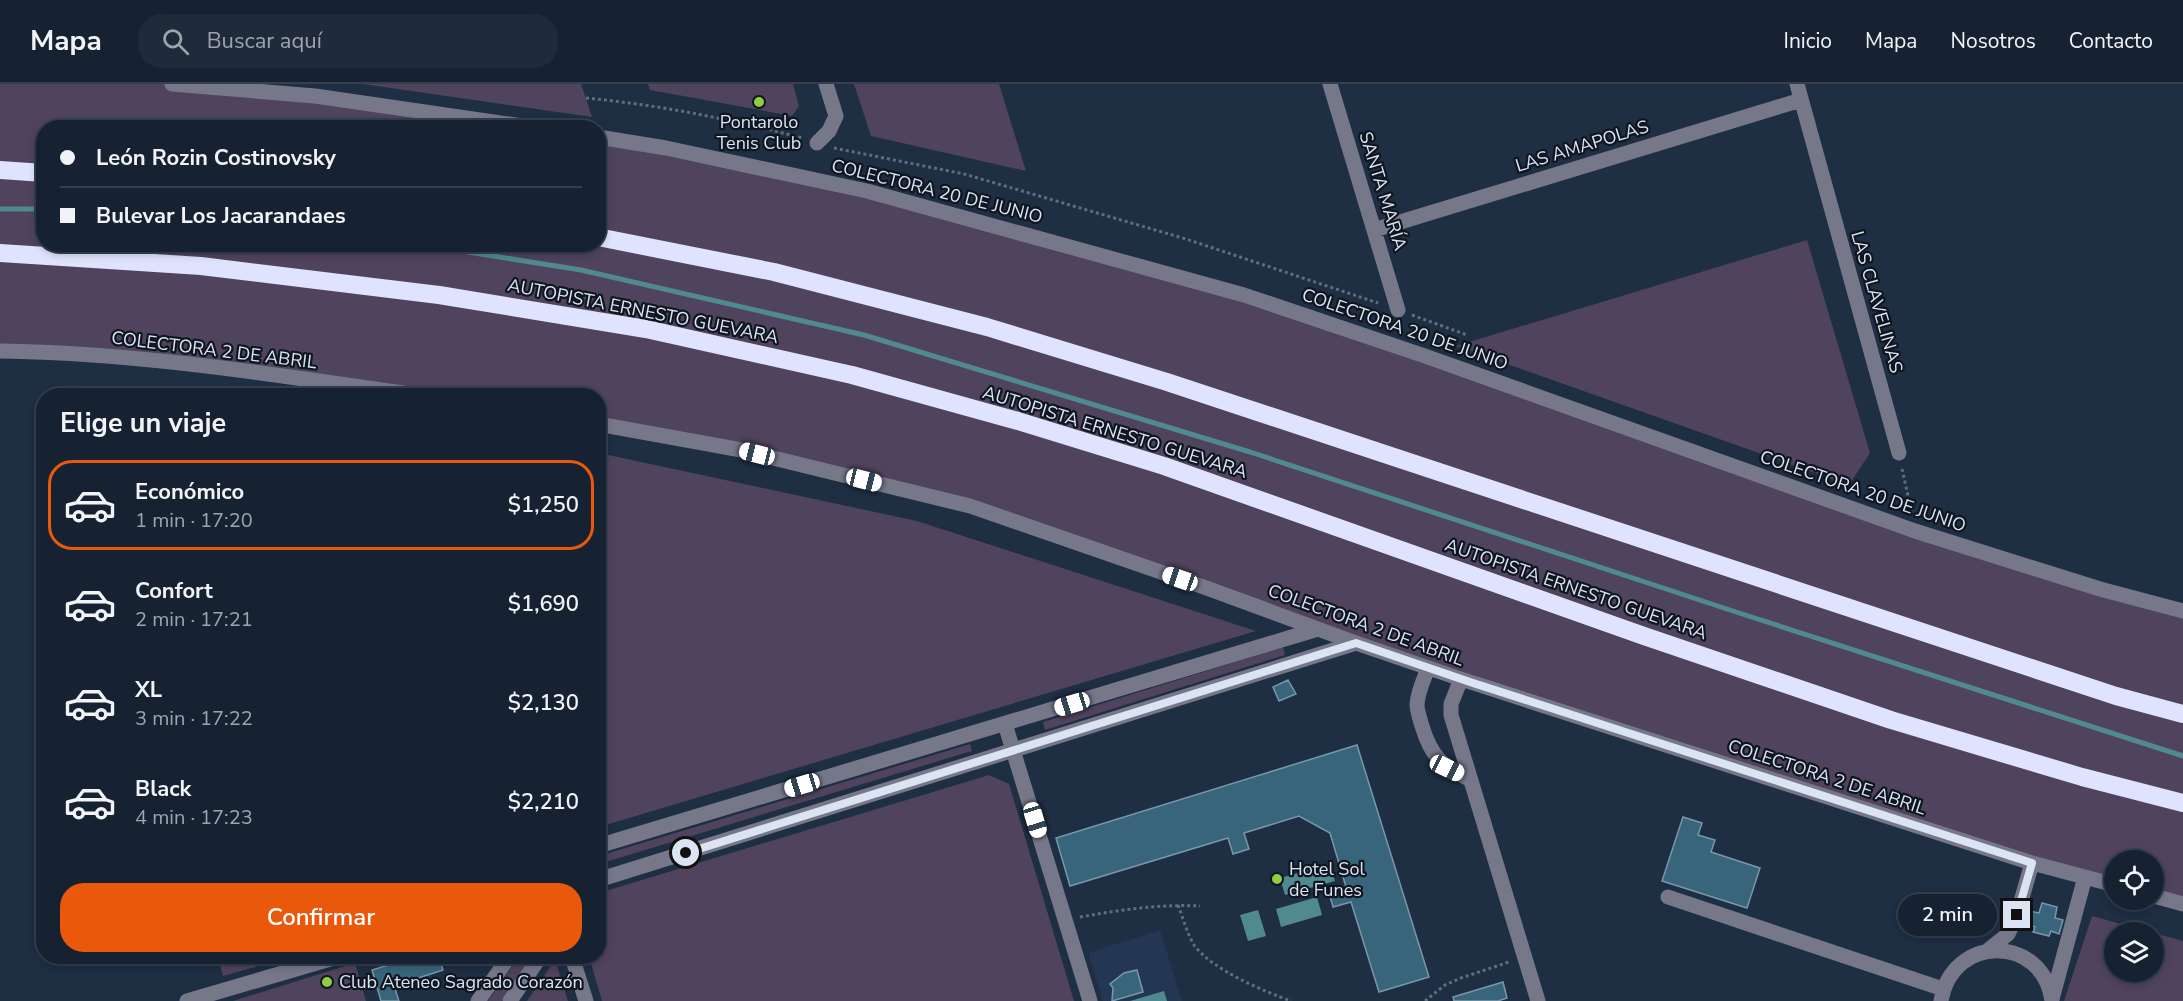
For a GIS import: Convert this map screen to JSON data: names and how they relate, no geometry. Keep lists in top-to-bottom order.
{
  "streets": {
    "highway": ["AUTOPISTA ERNESTO GUEVARA"],
    "street": [
      "LAS AMAPOLAS",
      "COLECTORA 20 DE JUNIO",
      "SANTA MARÍA",
      "LAS CLAVELINAS",
      "COLECTORA 2 DE ABRIL"
    ]
  },
  "crossings": [
    ["LAS AMAPOLAS", "SANTA MARÍA"],
    ["LAS AMAPOLAS", "LAS CLAVELINAS"]
  ],
  "places": ["Pontarolo Tenis Club", "Hotel Sol de Funes", "Club Ateneo Sagrado Corazón"],
  "page": {
    "header": "Mapa",
    "search": "Buscar aquí",
    "nav": [
      "Inicio",
      "Mapa",
      "Nosotros",
      "Contacto"
    ],
    "banner": ["León Rozin Costinovsky", "Bulevar Los Jacarandaes"],
    "heading": "Elige un viaje",
    "list": [
      {
        "name": "Económico",
        "note": "1 min · 17:20",
        "value": "$1,250"
      },
      {
        "name": "Confort",
        "note": "2 min · 17:21",
        "value": "$1,690"
      },
      {
        "name": "XL",
        "note": "3 min · 17:22",
        "value": "$2,130"
      },
      {
        "name": "Black",
        "note": "4 min · 17:23",
        "value": "$2,210"
      }
    ],
    "buttons": "Confirmar",
    "bubble": "2 min"
  }
}
